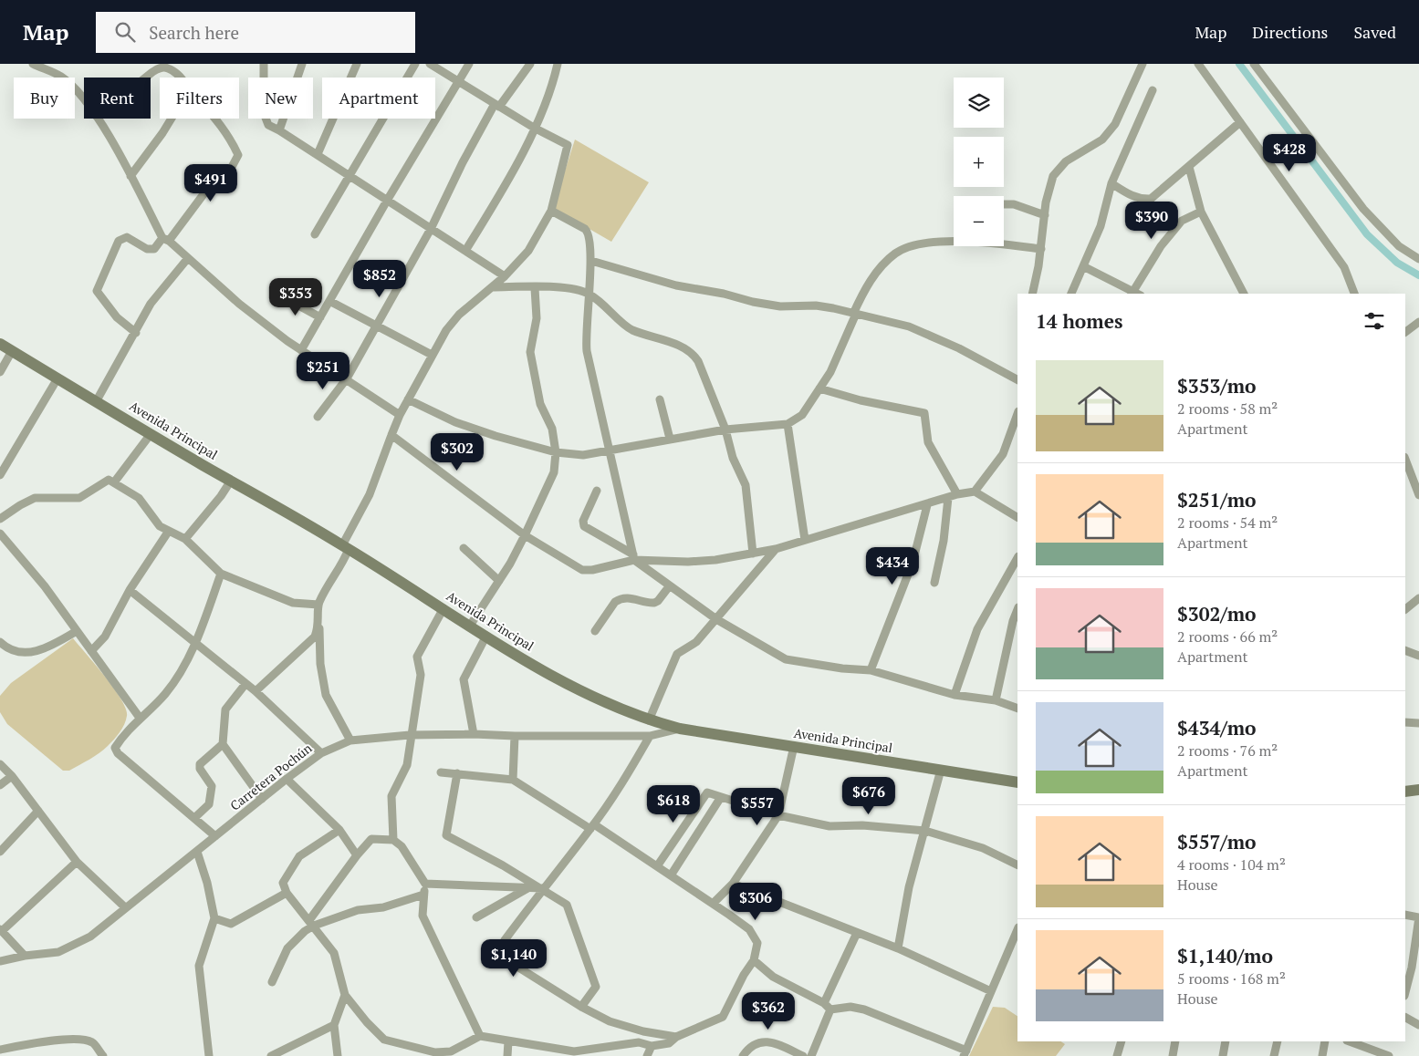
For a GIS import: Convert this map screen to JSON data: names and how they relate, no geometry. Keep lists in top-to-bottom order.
{
  "streets": {
    "main road": ["Avenida Principal"],
    "street": ["Carretera Pochún"]
  },
  "crossings": [
    ["Avenida Principal", "Carretera Pochún"]
  ],
  "page": {
    "header": "Map",
    "search": "Search here",
    "nav": ["Map", "Directions", "Saved"],
    "map_buttons": ["+", "−"],
    "chip": [
      "Buy",
      "Rent",
      "Filters",
      "New",
      "Apartment"
    ],
    "price": [
      "$428",
      "$491",
      "$390",
      "$852",
      "$353",
      "$251",
      "$302",
      "$434",
      "$676",
      "$618",
      "$557",
      "$306",
      "$1,140",
      "$362"
    ],
    "heading": "14 homes",
    "list": [
      {
        "name": "$353/mo",
        "note": "2 rooms · 58 m² · Apartment"
      },
      {
        "name": "$251/mo",
        "note": "2 rooms · 54 m² · Apartment"
      },
      {
        "name": "$302/mo",
        "note": "2 rooms · 66 m² · Apartment"
      },
      {
        "name": "$434/mo",
        "note": "2 rooms · 76 m² · Apartment"
      },
      {
        "name": "$557/mo",
        "note": "4 rooms · 104 m² · House"
      },
      {
        "name": "$1,140/mo",
        "note": "5 rooms · 168 m² · House"
      }
    ]
  }
}
